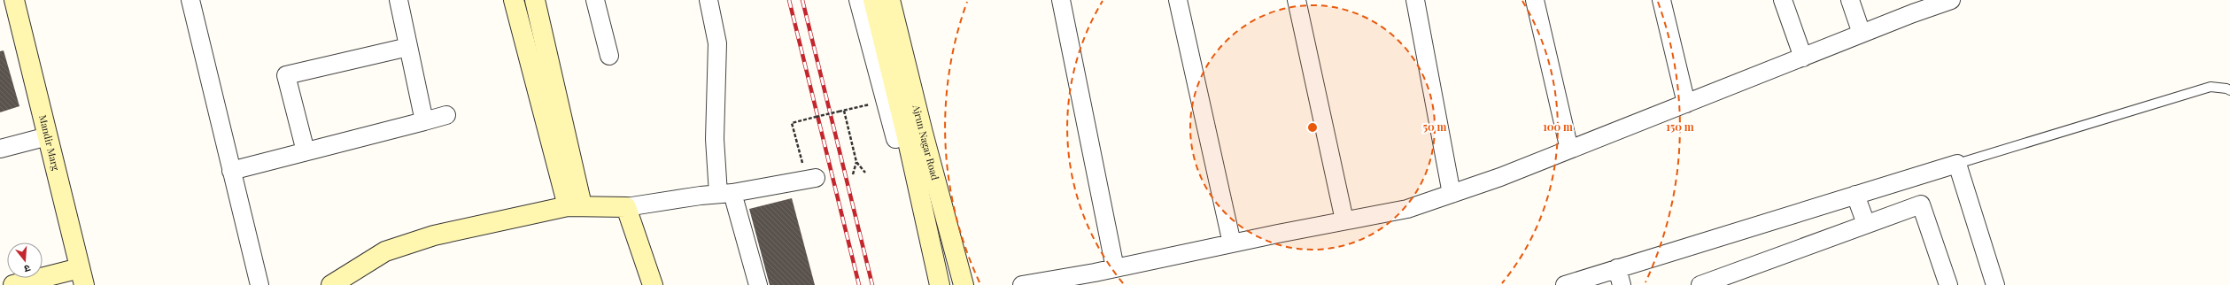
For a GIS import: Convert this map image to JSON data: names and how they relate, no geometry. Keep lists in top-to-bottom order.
{
  "streets": {
    "street": ["Mandir Marg", "Ajrun Nagar Road"]
  },
  "north": "bottom",
  "rings": ["50 m", "100 m", "150 m"]
}
